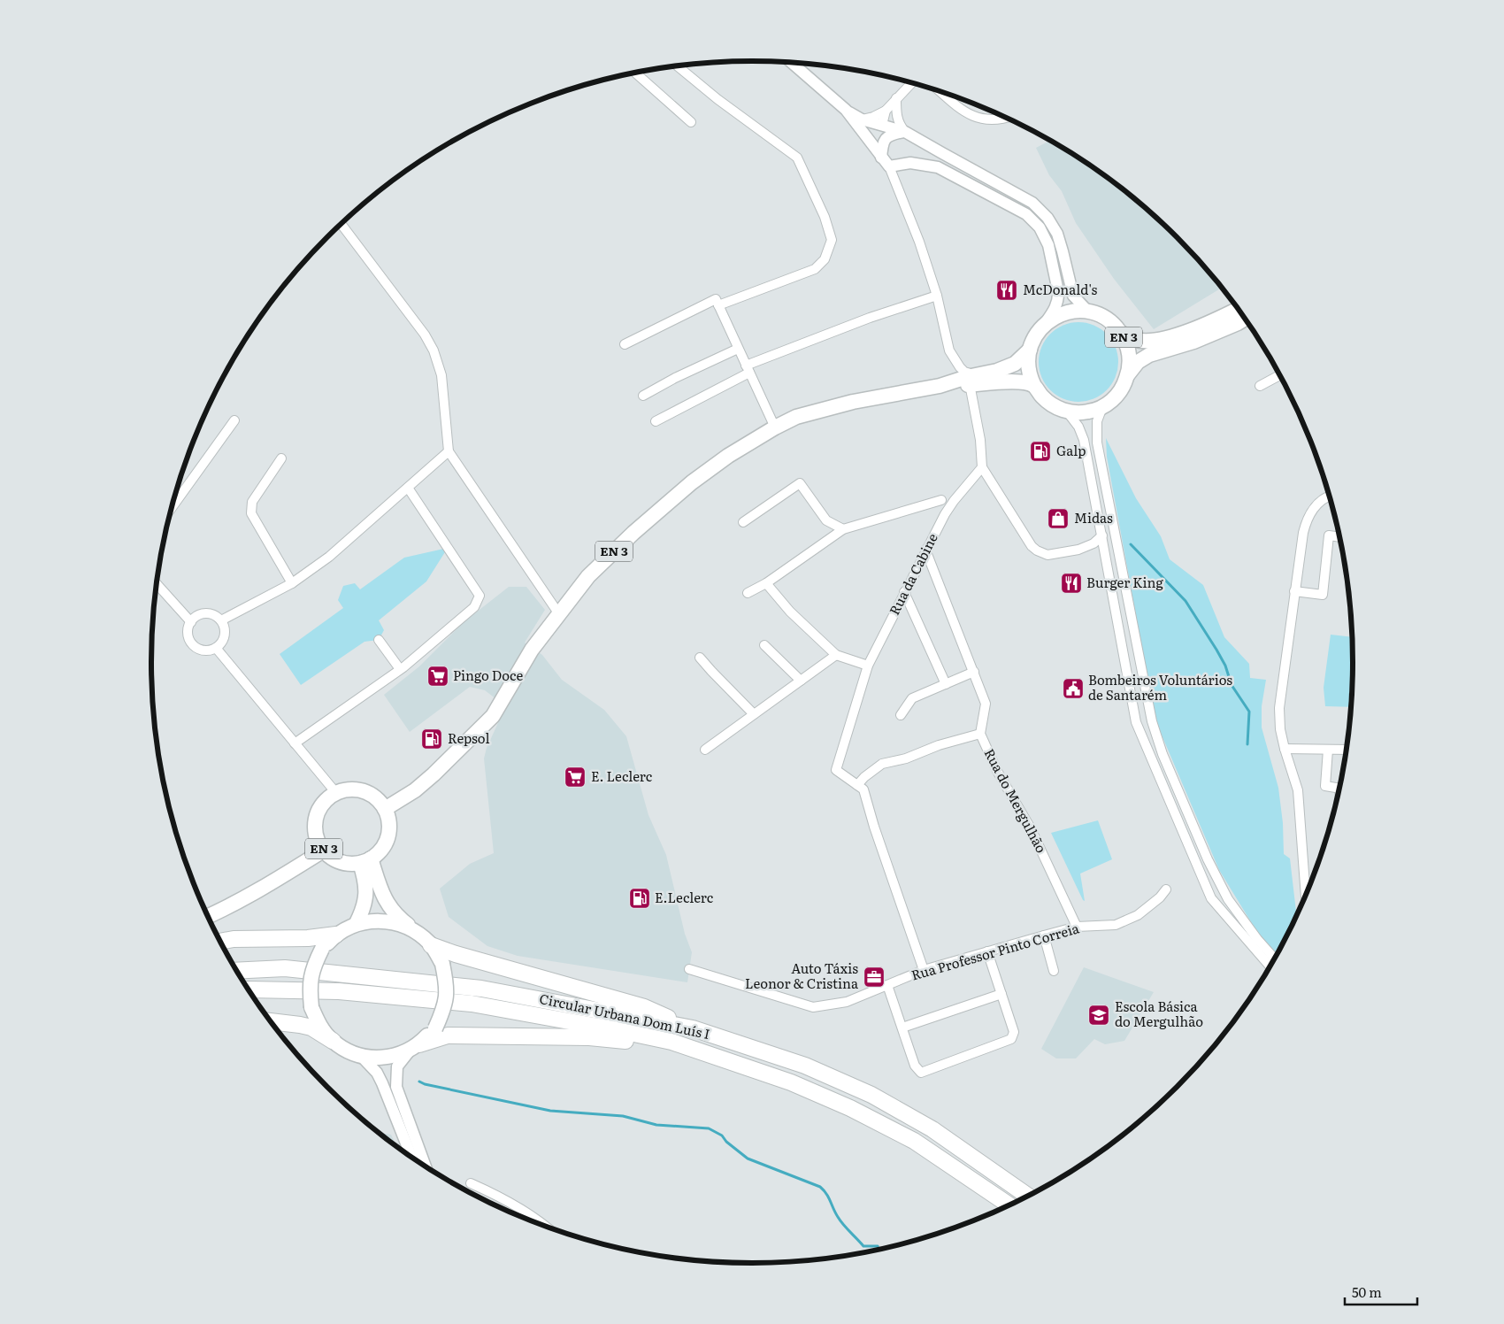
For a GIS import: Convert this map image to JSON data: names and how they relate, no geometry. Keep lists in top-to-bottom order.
{
  "streets": {
    "highway": ["Circular Urbana Dom Luís I"],
    "main road": ["EN 3"],
    "street": ["Rua da Cabine", "Rua do Mergulhão", "Rua Professor Pinto Correia"]
  },
  "crossings": [
    ["Rua da Cabine", "Rua do Mergulhão"],
    ["Rua do Mergulhão", "Rua Professor Pinto Correia"]
  ],
  "places": {
    "restaurant": ["McDonald's", "Burger King"],
    "fuel station": ["Galp", "Repsol", "E.Leclerc"],
    "shop": ["Midas"],
    "supermarket": ["Pingo Doce", "E. Leclerc"],
    "public building": ["Bombeiros Voluntários de Santarém"],
    "office": ["Auto Táxis Leonor & Cristina"],
    "school or university": ["Escola Básica do Mergulhão"]
  },
  "scale_bar": "50 m"
}
